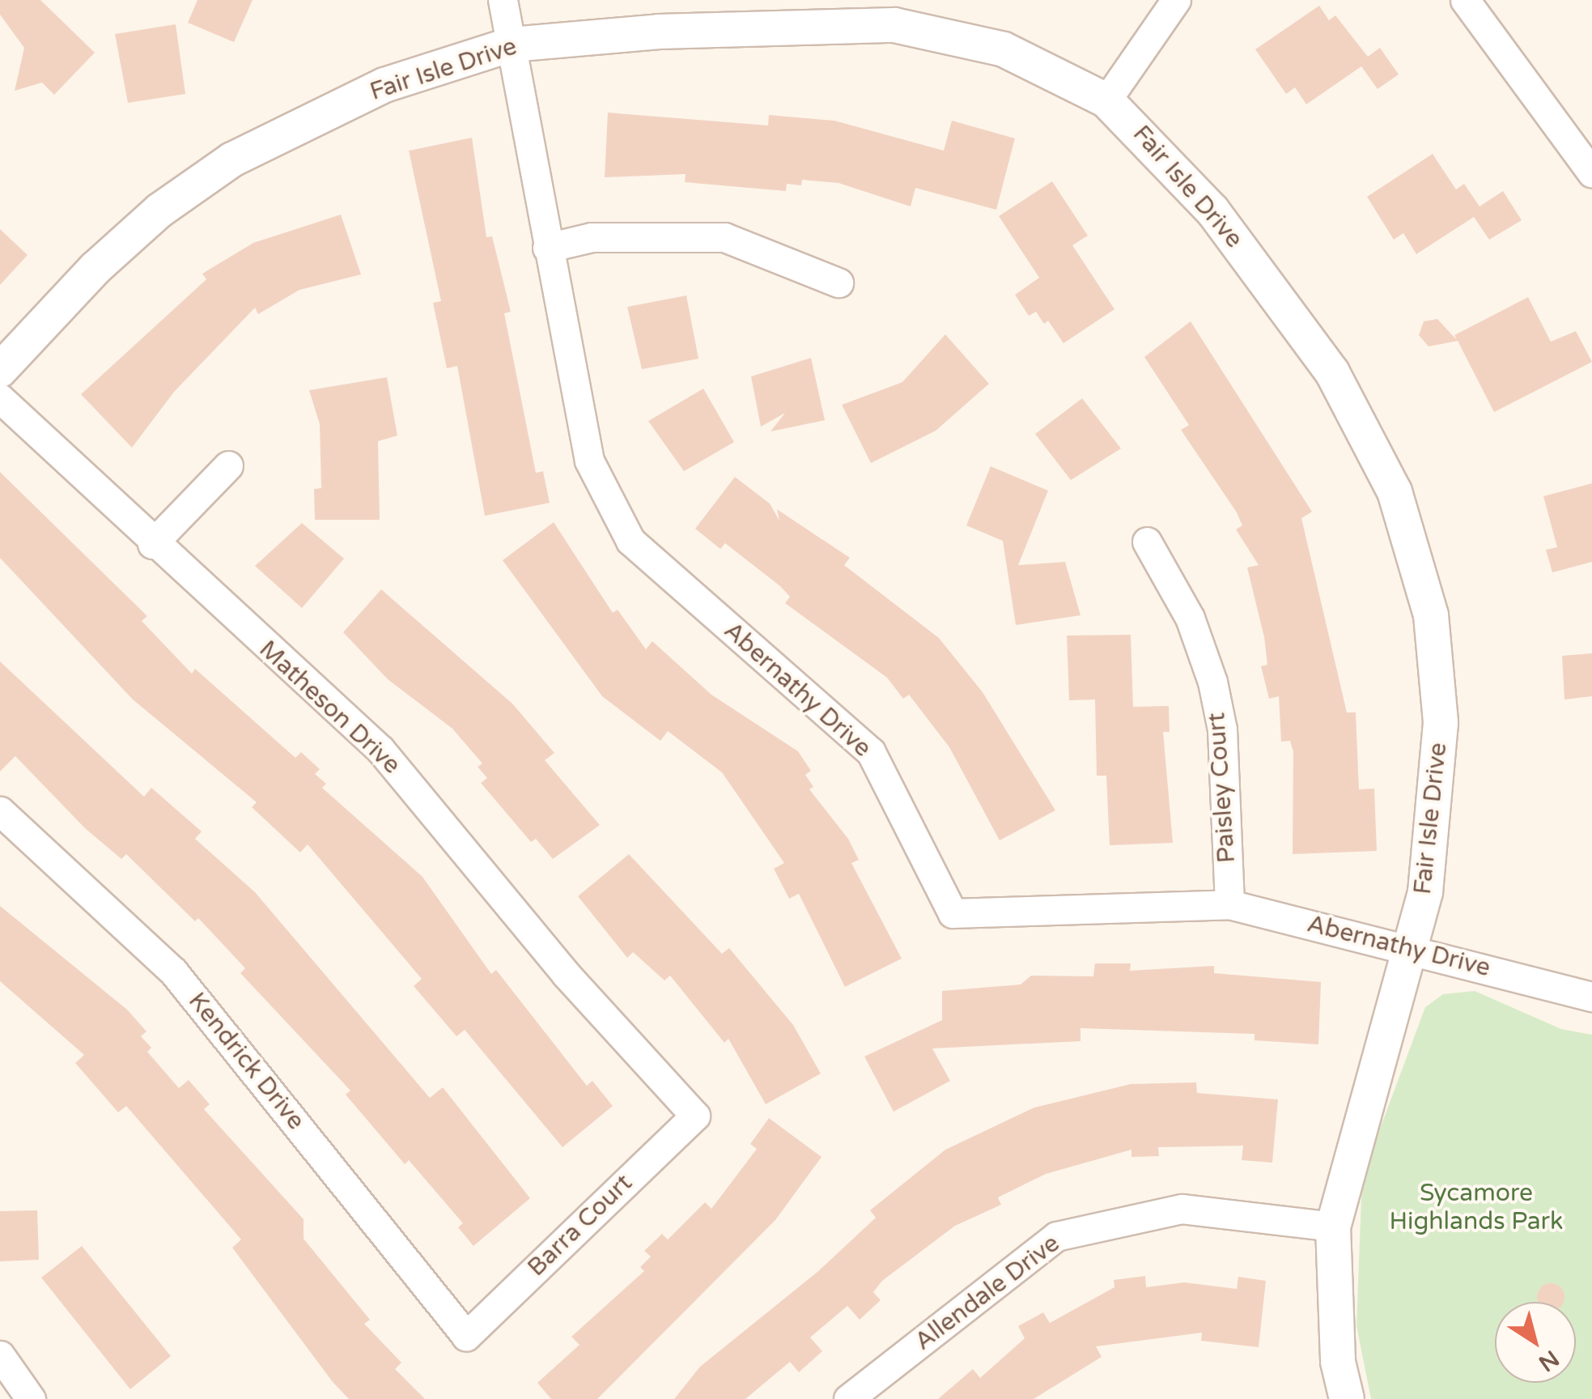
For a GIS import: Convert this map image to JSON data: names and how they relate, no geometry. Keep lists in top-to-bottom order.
{
  "streets": {
    "street": [
      "Fair Isle Drive",
      "Abernathy Drive",
      "Matheson Drive",
      "Paisley Court",
      "Kendrick Drive",
      "Barra Court",
      "Allendale Drive"
    ]
  },
  "crossings": [
    ["Fair Isle Drive", "Abernathy Drive"],
    ["Fair Isle Drive", "Allendale Drive"],
    ["Abernathy Drive", "Paisley Court"],
    ["Matheson Drive", "Barra Court"],
    ["Kendrick Drive", "Barra Court"]
  ],
  "parks": ["Sycamore Highlands Park"],
  "north": "bottom right"
}
